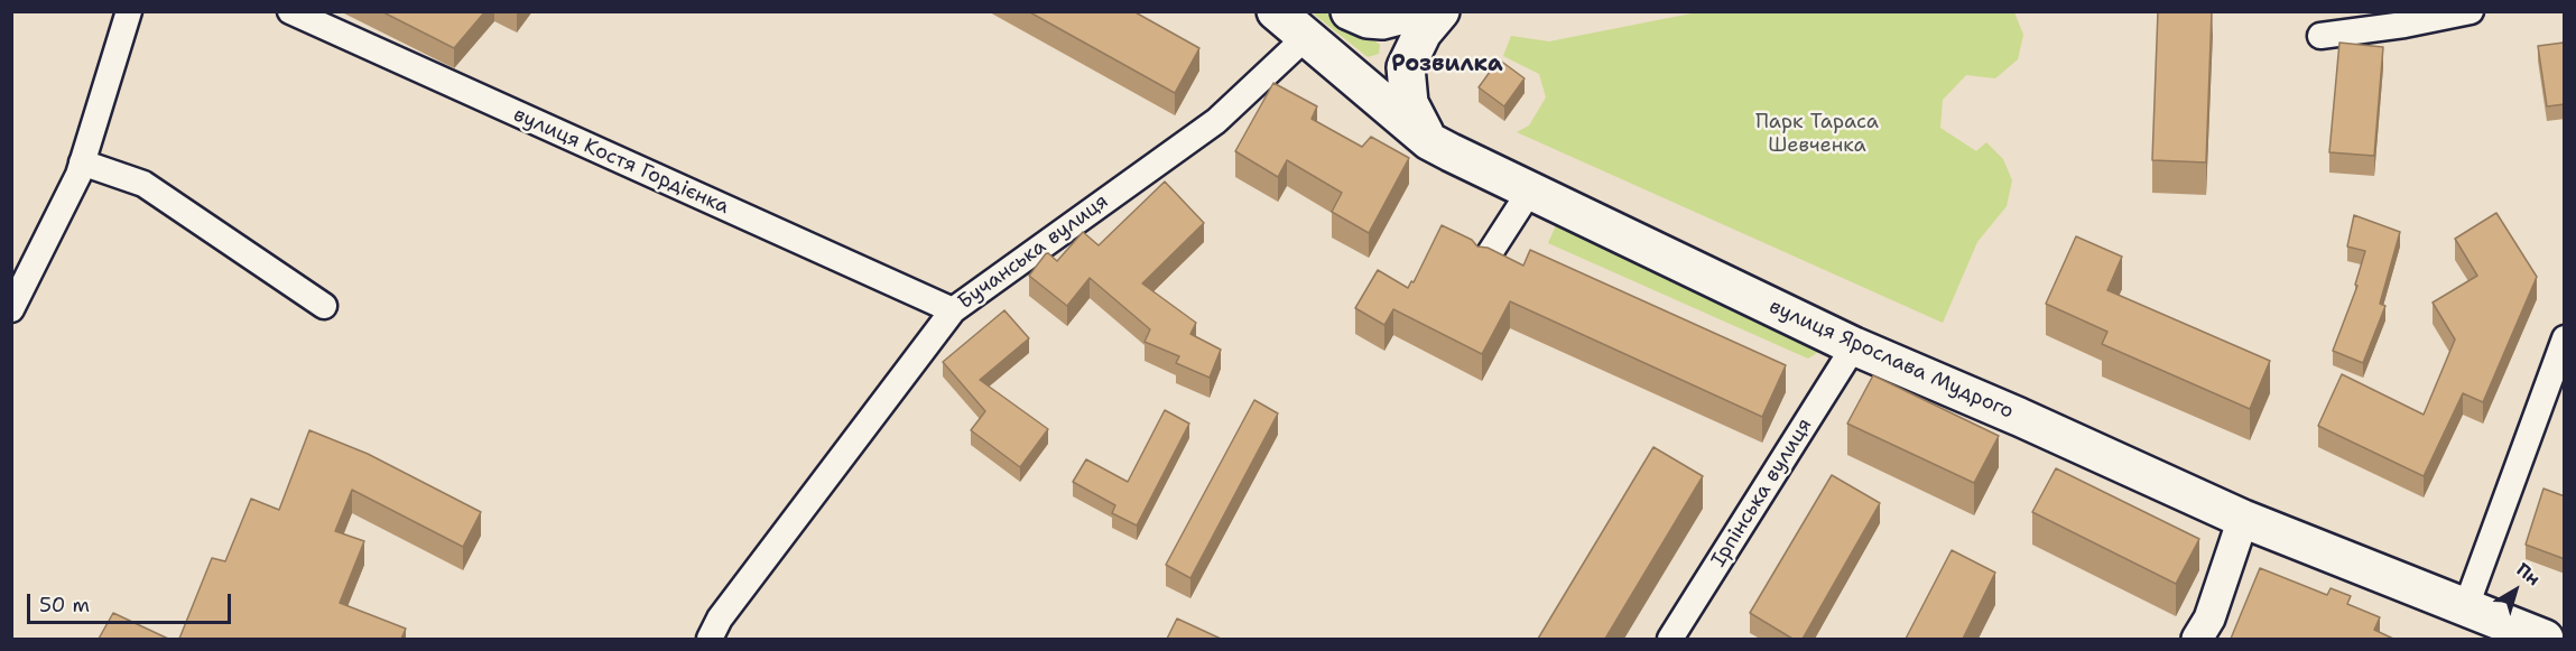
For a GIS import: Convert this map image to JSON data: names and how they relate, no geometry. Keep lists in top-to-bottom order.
{
  "streets": {
    "main road": ["вулиця Ярослава Мудрого"],
    "street": ["вулиця Костя Гордієнка", "Бучанська вулиця", "Ірпінська вулиця"]
  },
  "crossings": [
    ["вулиця Костя Гордієнка", "Бучанська вулиця"],
    ["Бучанська вулиця", "вулиця Ярослава Мудрого"],
    ["вулиця Ярослава Мудрого", "Ірпінська вулиця"]
  ],
  "districts": ["Розвилка"],
  "parks": ["Парк Тараса Шевченка"],
  "scale_bar": "50 m",
  "north": "top right"
}
